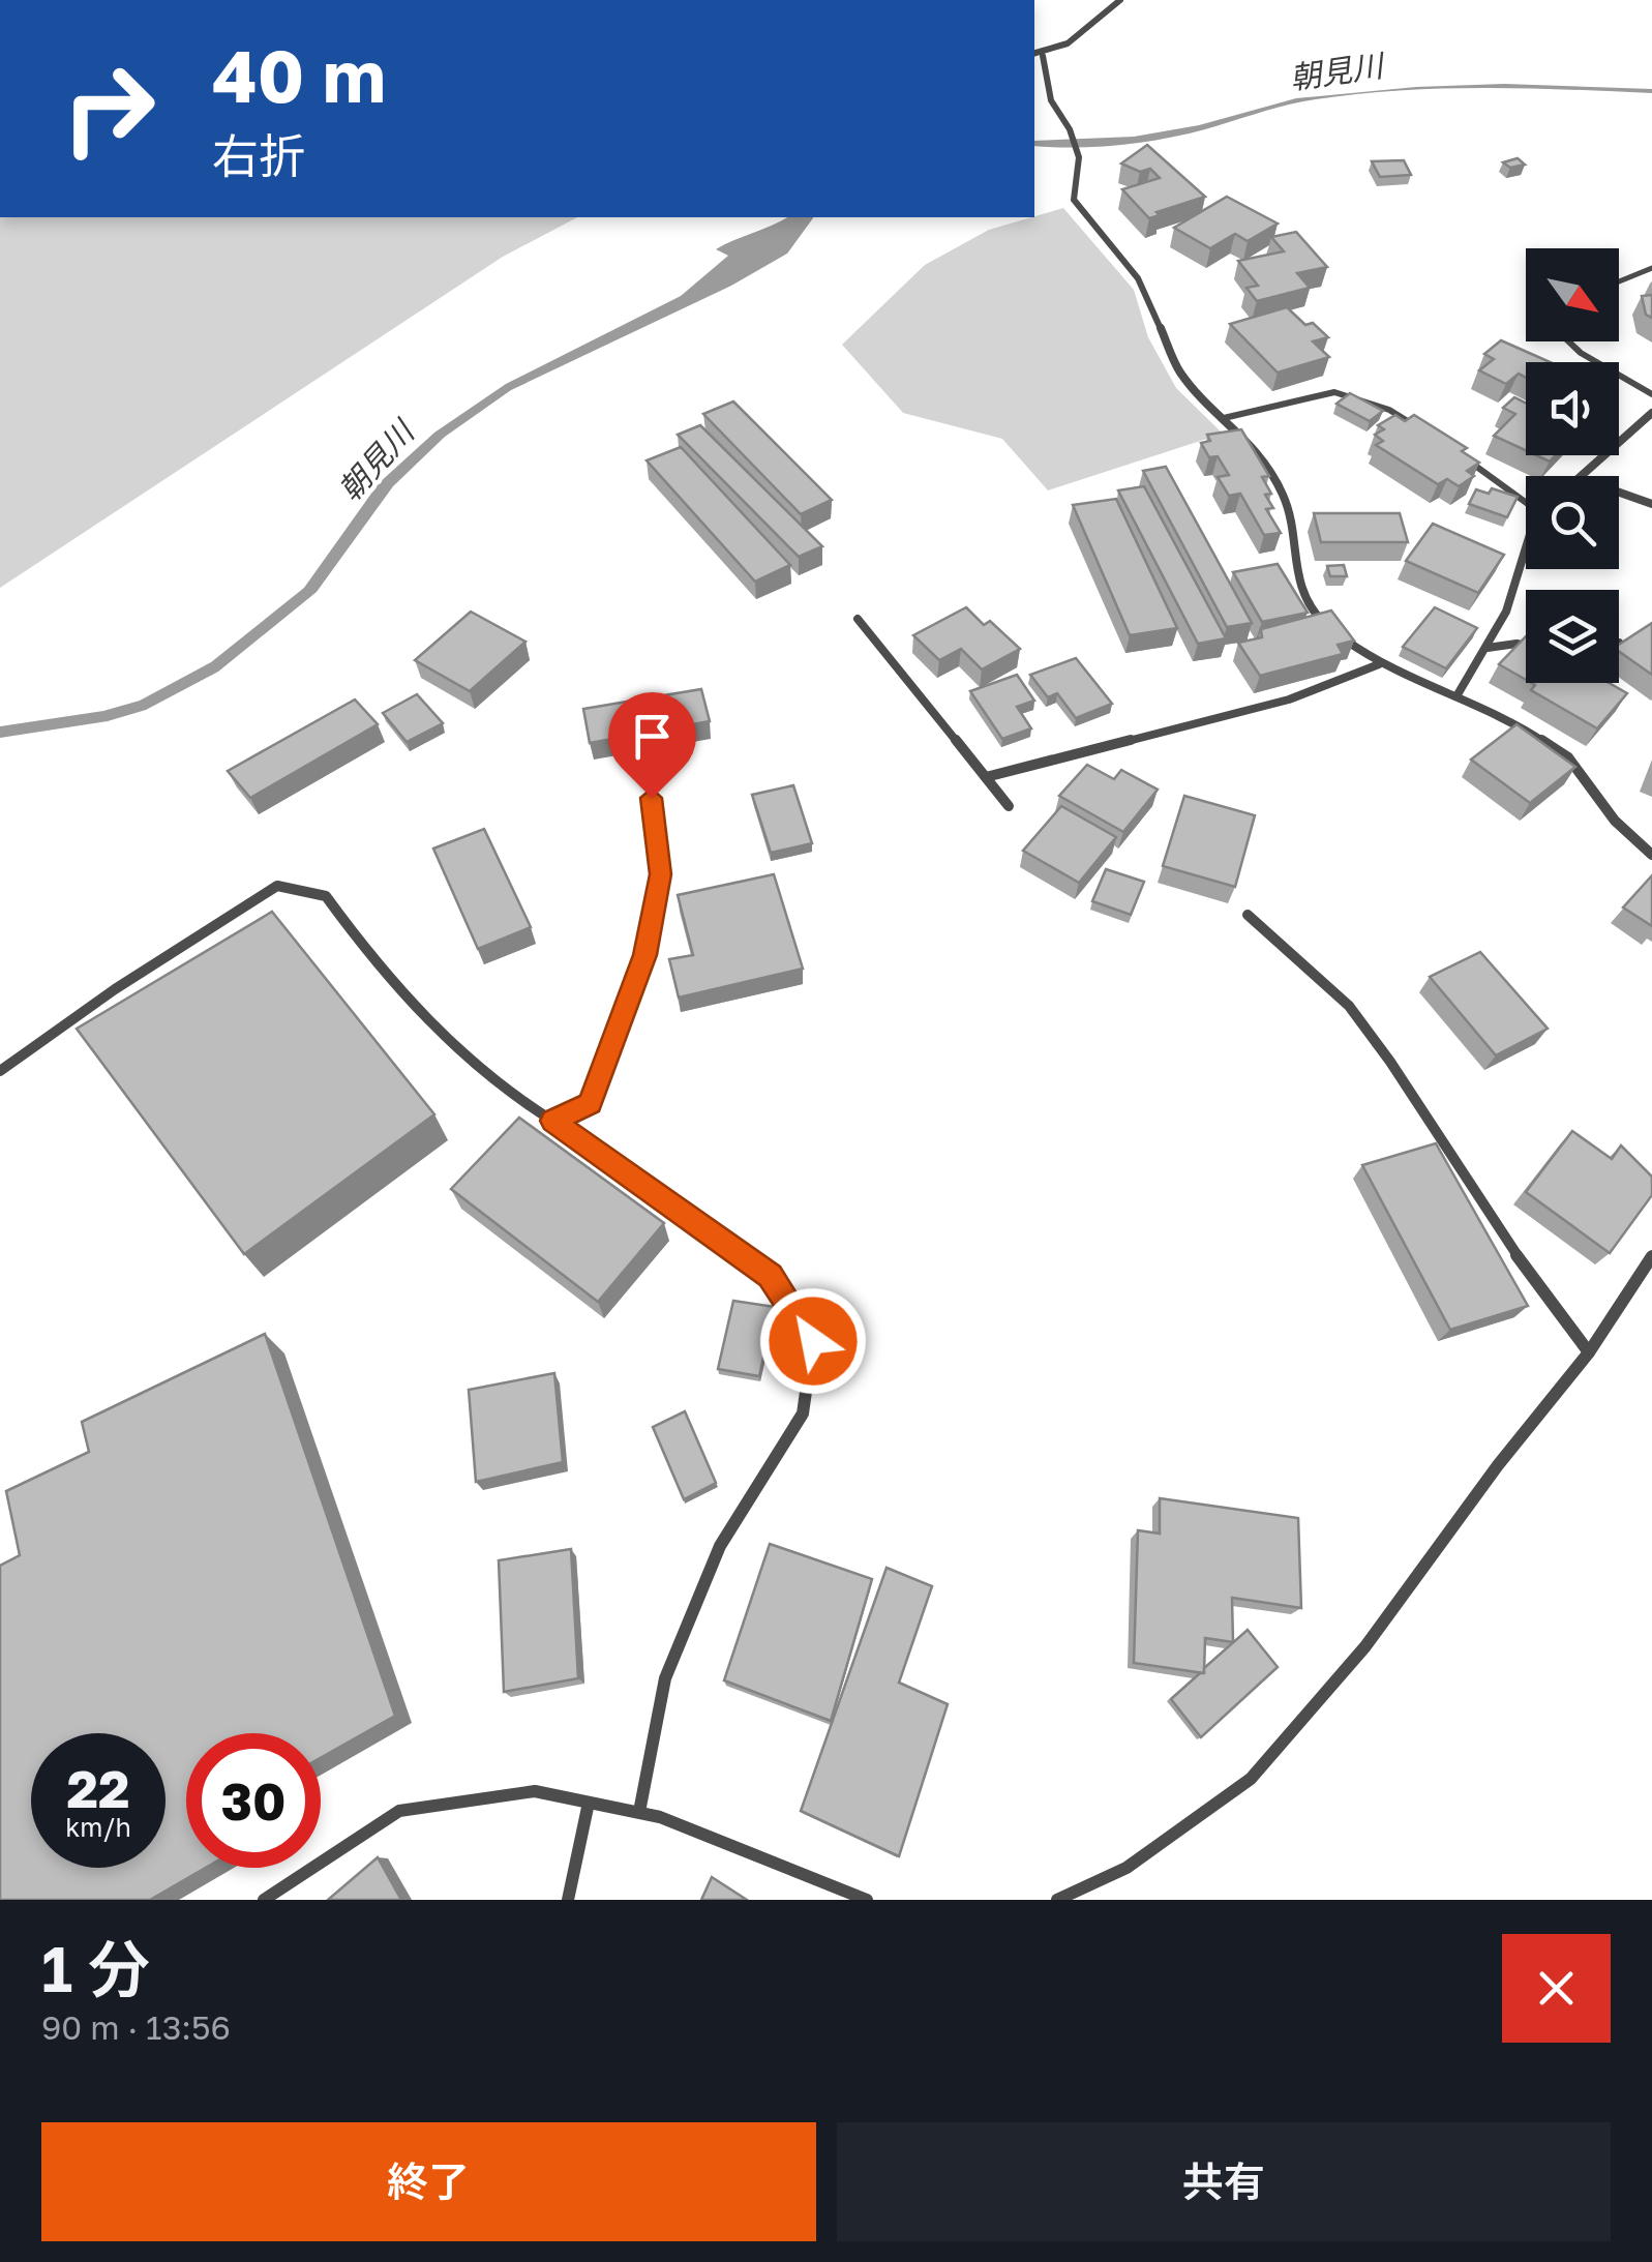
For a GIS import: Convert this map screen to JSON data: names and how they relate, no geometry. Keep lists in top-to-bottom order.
{
  "water": ["朝見川"],
  "north": "bottom right",
  "page": {
    "turn": ["40 m", "右折"],
    "speed": "22 km/h",
    "limit": "30",
    "heading": ["1 分", "90 m · 13:56"],
    "buttons": ["終了", "共有"]
  }
}
